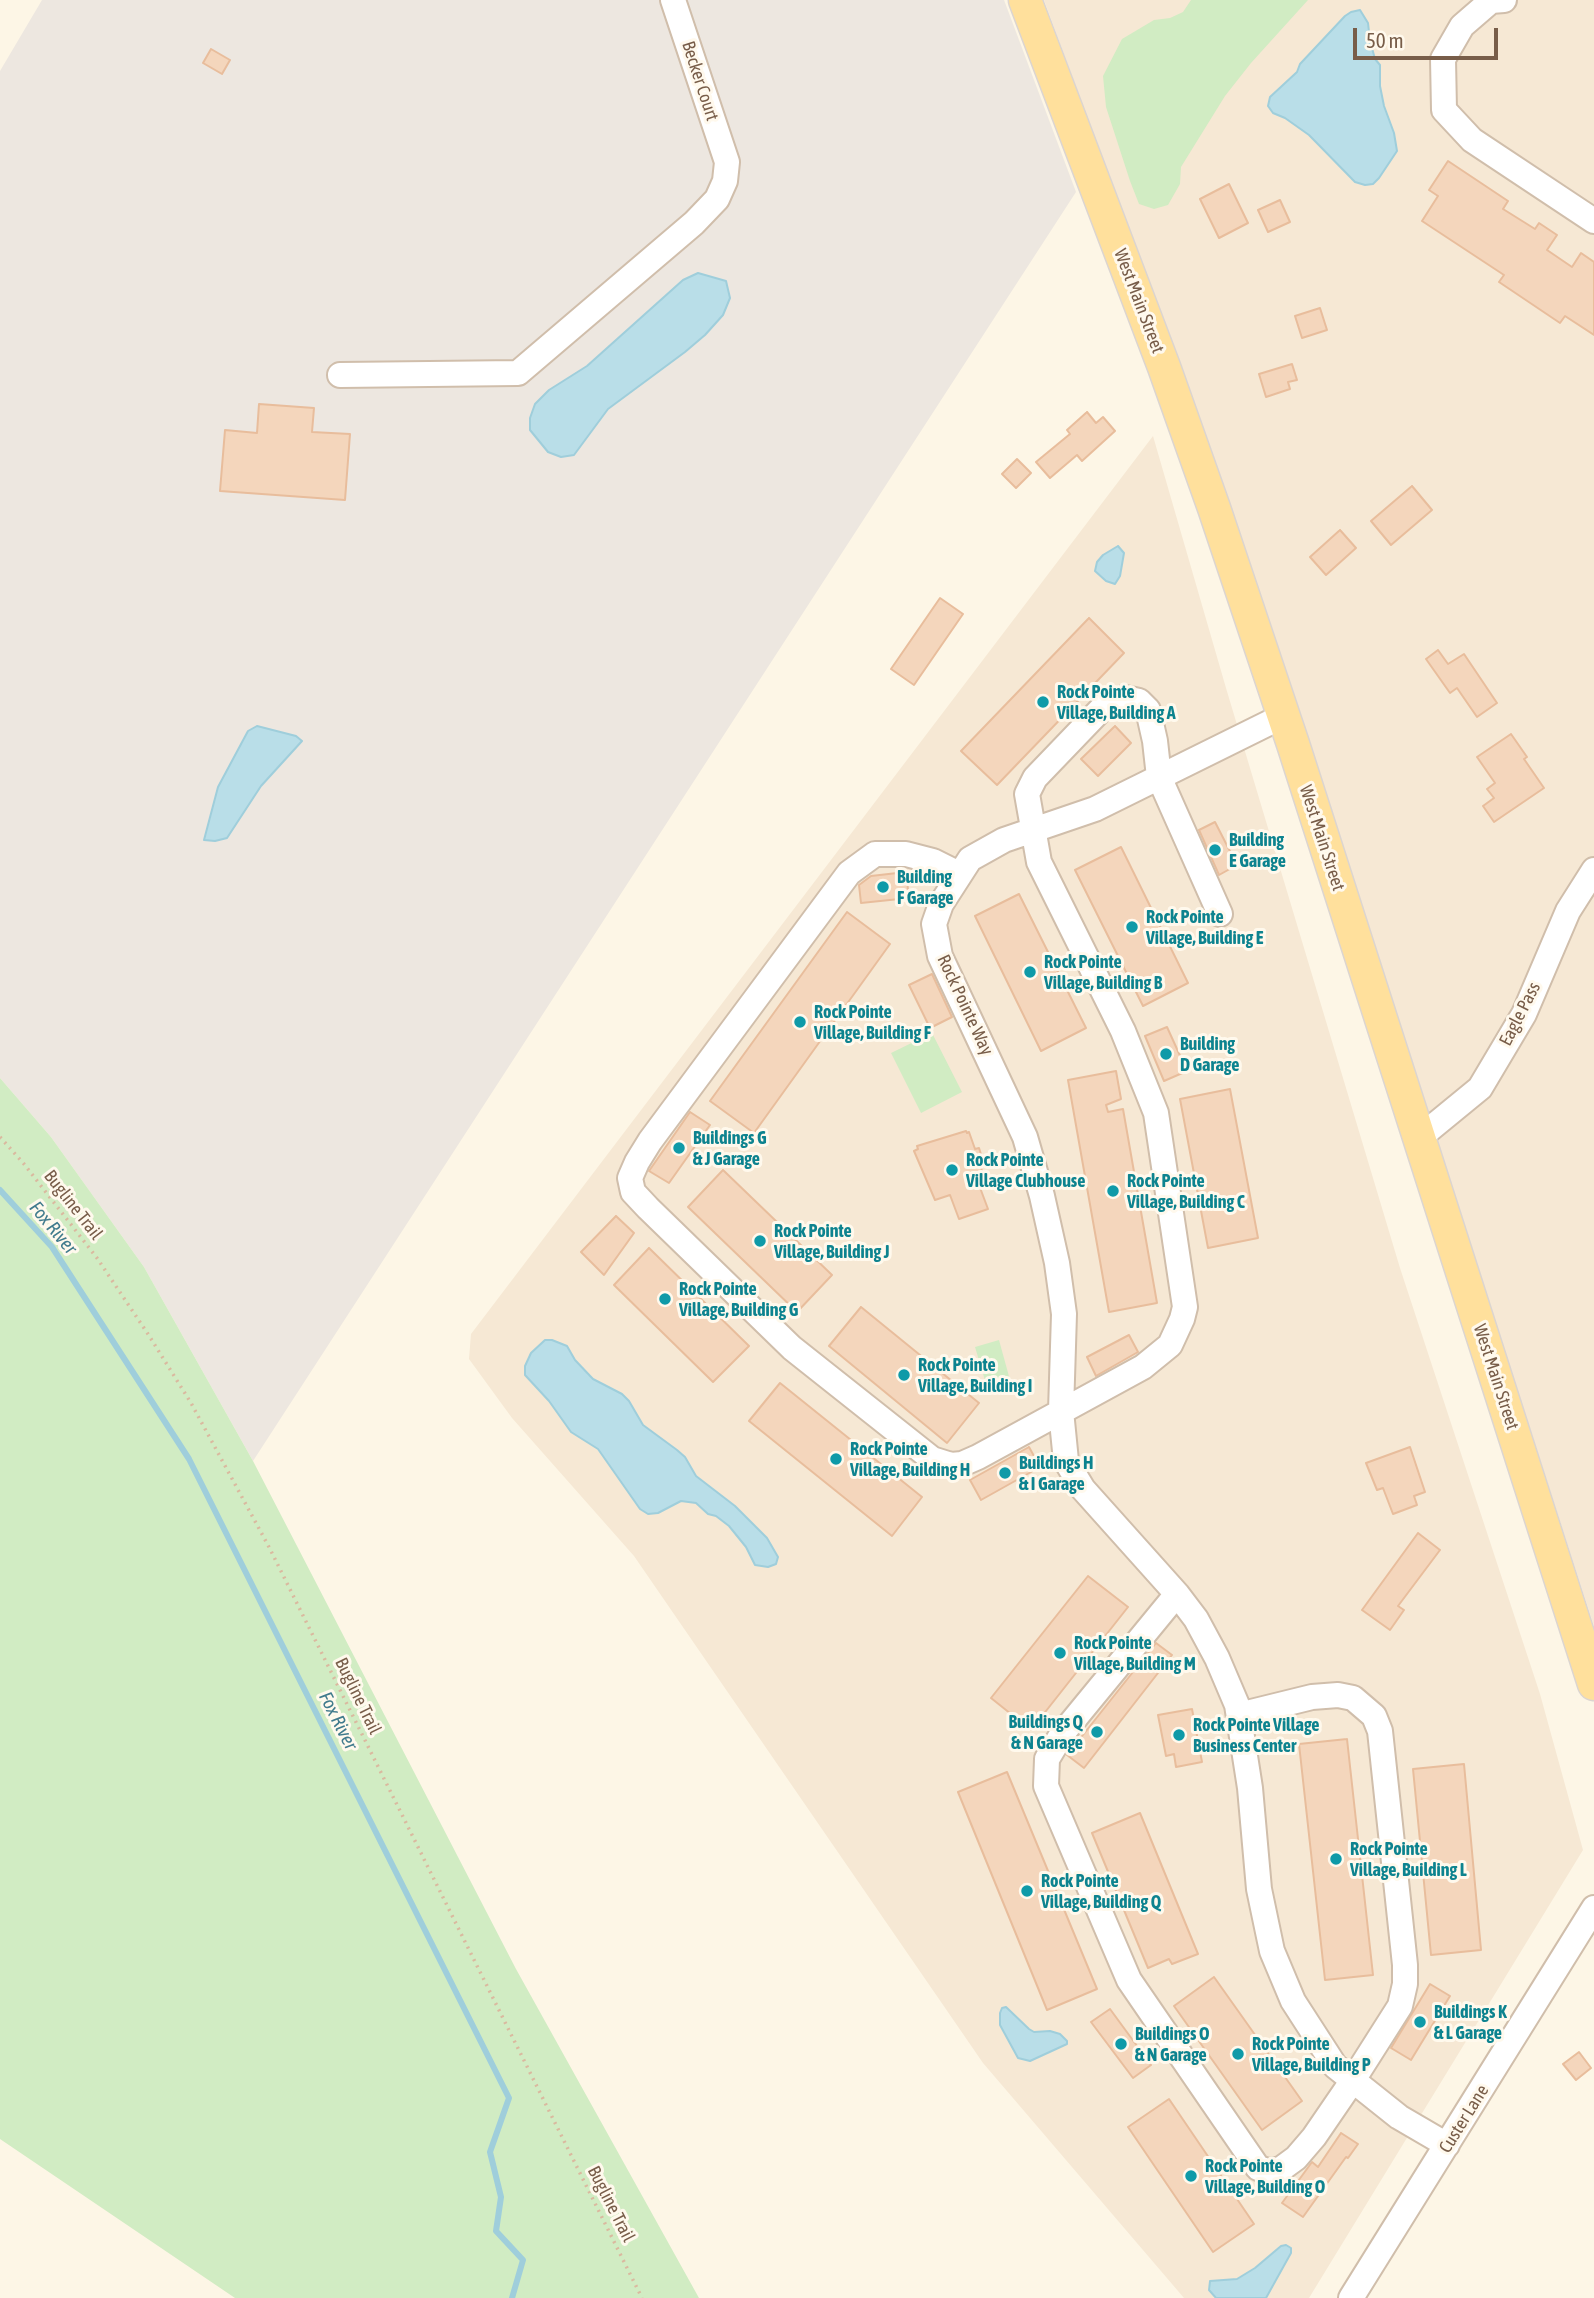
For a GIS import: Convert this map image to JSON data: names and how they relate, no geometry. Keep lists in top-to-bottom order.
{
  "streets": {
    "main road": ["West Main Street"],
    "street": [
      "Becker Court",
      "Rock Pointe Way",
      "Eagle Pass",
      "Custer Lane"
    ],
    "path": ["Bugline Trail"]
  },
  "crossings": [
    ["West Main Street", "Rock Pointe Way"],
    ["West Main Street", "Eagle Pass"],
    ["Rock Pointe Way", "Custer Lane"]
  ],
  "water": ["Fox River"],
  "places": [
    "Rock Pointe Village, Building A",
    "Building E Garage",
    "Building F Garage",
    "Rock Pointe Village, Building E",
    "Rock Pointe Village, Building B",
    "Rock Pointe Village, Building F",
    "Building D Garage",
    "Buildings G & J Garage",
    "Rock Pointe Village Clubhouse",
    "Rock Pointe Village, Building C",
    "Rock Pointe Village, Building J",
    "Rock Pointe Village, Building G",
    "Rock Pointe Village, Building I",
    "Rock Pointe Village, Building H",
    "Buildings H & I Garage",
    "Rock Pointe Village, Building M",
    "Buildings Q & N Garage",
    "Rock Pointe Village Business Center",
    "Rock Pointe Village, Building L",
    "Rock Pointe Village, Building Q",
    "Buildings K & L Garage",
    "Buildings O & N Garage",
    "Rock Pointe Village, Building P",
    "Rock Pointe Village, Building O"
  ],
  "scale_bar": "50 m"
}
